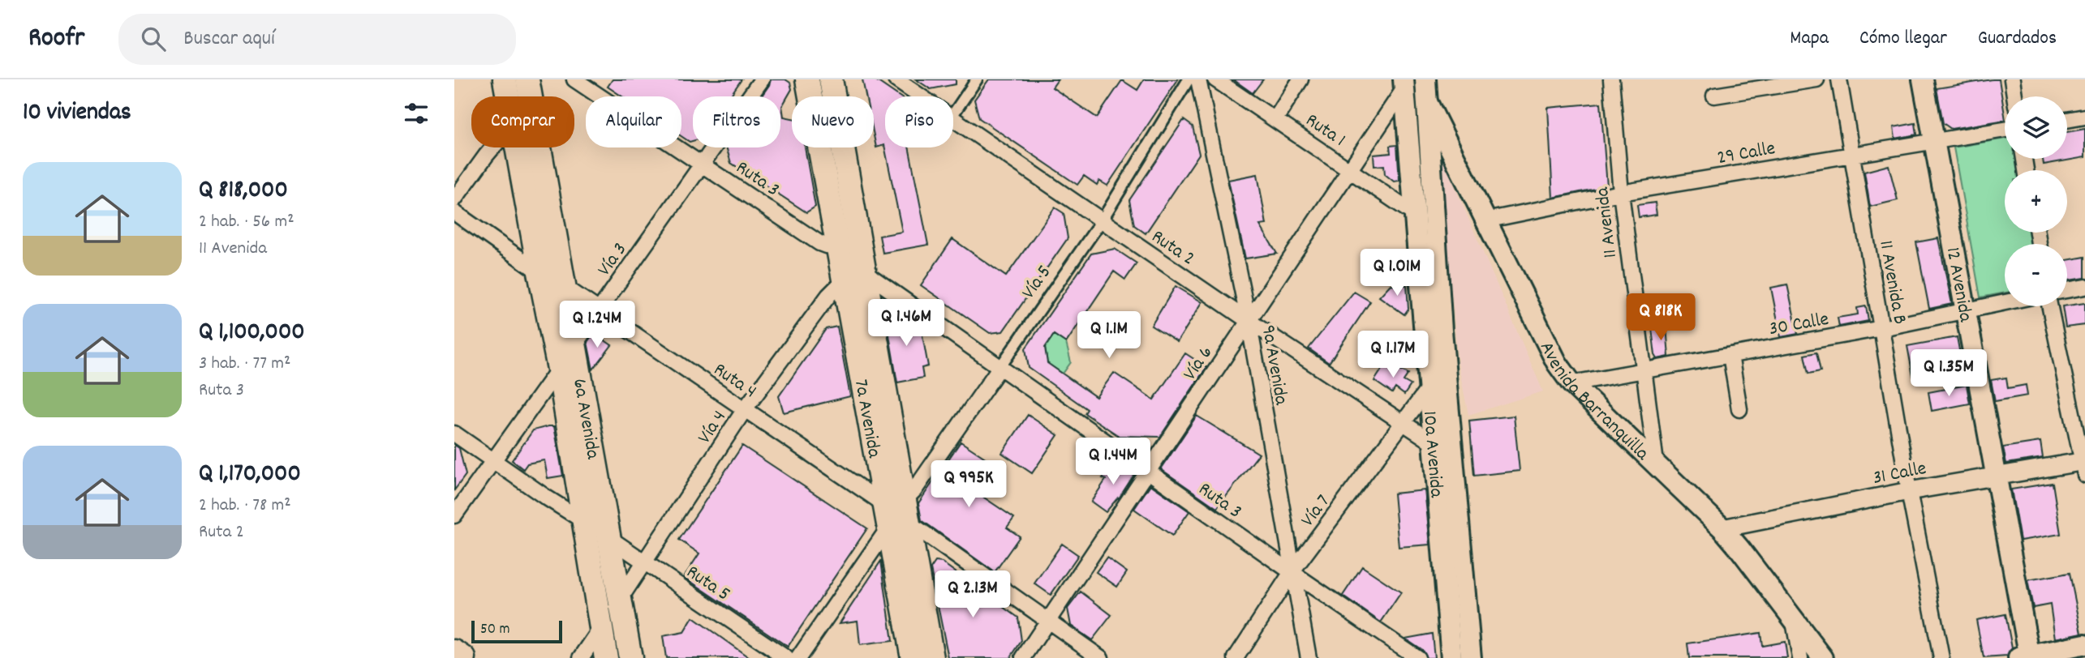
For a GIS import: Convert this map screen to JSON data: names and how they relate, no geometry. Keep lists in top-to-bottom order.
{
  "streets": {
    "main road": [
      "12 Avenida",
      "Avenida Barranquilla",
      "6a Avenida",
      "7a Avenida",
      "10a Avenida"
    ],
    "street": [
      "Ruta 1",
      "29 Calle",
      "Ruta 3",
      "11 Avenida",
      "Ruta 2",
      "Vía 3",
      "Vía 5",
      "11 Avenida B",
      "30 Calle",
      "Vía 6",
      "9a Avenida",
      "Ruta 4",
      "Vía 4",
      "31 Calle",
      "Vía 7",
      "Ruta 5"
    ]
  },
  "crossings": [
    ["Ruta 1", "Vía 6"],
    ["Ruta 1", "10a Avenida"],
    ["29 Calle", "11 Avenida"],
    ["29 Calle", "11 Avenida B"],
    ["29 Calle", "12 Avenida"],
    ["29 Calle", "Avenida Barranquilla"],
    ["Ruta 3", "Vía 3"],
    ["Ruta 3", "Vía 5"],
    ["Ruta 3", "Vía 6"],
    ["Ruta 3", "9a Avenida"],
    ["Ruta 3", "7a Avenida"],
    ["Ruta 3", "Vía 7"],
    ["11 Avenida", "30 Calle"],
    ["11 Avenida", "Avenida Barranquilla"],
    ["Ruta 2", "Vía 5"],
    ["Ruta 2", "Vía 6"],
    ["Ruta 2", "9a Avenida"],
    ["Ruta 2", "10a Avenida"],
    ["Ruta 2", "Vía 7"],
    ["Vía 3", "Ruta 4"],
    ["Vía 3", "6a Avenida"],
    ["Vía 5", "Ruta 4"],
    ["Vía 5", "7a Avenida"],
    ["11 Avenida B", "30 Calle"],
    ["11 Avenida B", "31 Calle"],
    ["12 Avenida", "30 Calle"],
    ["12 Avenida", "31 Calle"],
    ["30 Calle", "Avenida Barranquilla"],
    ["Vía 6", "9a Avenida"],
    ["Vía 6", "10a Avenida"],
    ["9a Avenida", "Vía 7"],
    ["Ruta 4", "6a Avenida"],
    ["Ruta 4", "7a Avenida"],
    ["Ruta 4", "Vía 4"],
    ["Avenida Barranquilla", "10a Avenida"],
    ["Avenida Barranquilla", "31 Calle"],
    ["6a Avenida", "Vía 4"],
    ["6a Avenida", "Ruta 5"],
    ["7a Avenida", "Vía 4"],
    ["Vía 4", "Ruta 5"],
    ["10a Avenida", "Vía 7"]
  ],
  "scale_bar": "50 m",
  "page": {
    "header": "Roofr",
    "search": "Buscar aquí",
    "nav": ["Mapa", "Cómo llegar", "Guardados"],
    "heading": "10 viviendas",
    "map_buttons": ["+", "−"],
    "chip": [
      "Comprar",
      "Alquilar",
      "Filtros",
      "Nuevo",
      "Piso"
    ],
    "list": [
      {
        "name": "Q 818,000",
        "note": "2 hab. · 56 m² · 11 Avenida"
      },
      {
        "name": "Q 1,100,000",
        "note": "3 hab. · 77 m² · Ruta 3"
      },
      {
        "name": "Q 1,170,000",
        "note": "2 hab. · 78 m² · Ruta 2"
      }
    ],
    "price": [
      "Q 1.01M",
      "Q 818K",
      "Q 1.46M",
      "Q 1.24M",
      "Q 1.1M",
      "Q 1.17M",
      "Q 1.35M",
      "Q 1.44M",
      "Q 995K",
      "Q 2.13M"
    ],
    "scale": "50 m"
  }
}
